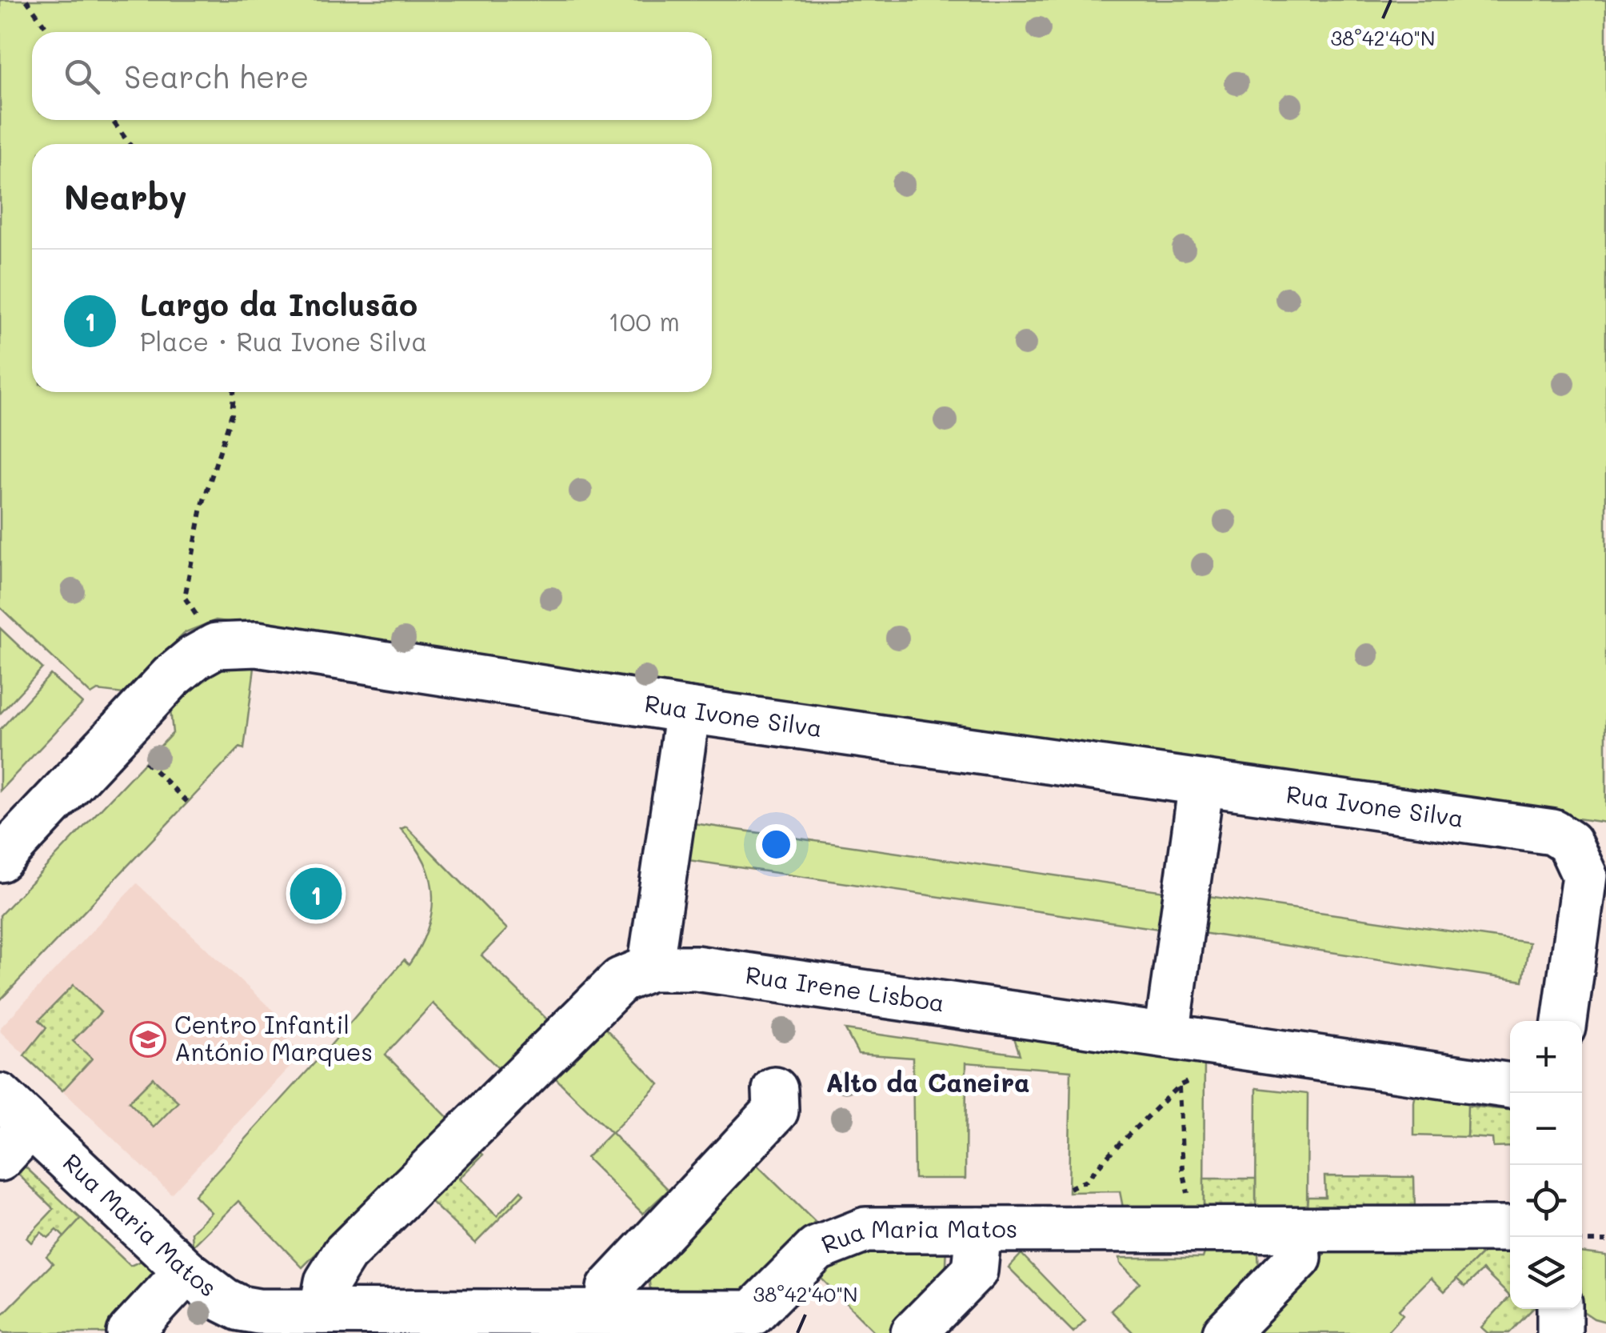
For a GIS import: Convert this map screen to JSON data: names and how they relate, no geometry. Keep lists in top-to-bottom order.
{
  "streets": {
    "street": ["Rua Ivone Silva", "Rua Irene Lisboa", "Rua Maria Matos"]
  },
  "crossings": [
    ["Rua Irene Lisboa", "Rua Maria Matos"]
  ],
  "districts": ["Alto da Caneira"],
  "places": {
    "school or university": ["Centro Infantil António Marques"]
  },
  "page": {
    "search": "Search here",
    "heading": "Nearby",
    "list": [
      {
        "mark": "1",
        "name": "Largo da Inclusão",
        "note": "Place · Rua Ivone Silva",
        "value": "100 m"
      }
    ],
    "pins": "1",
    "map_buttons": ["+", "−"]
  },
  "coordinates": ["38°42'40\"N"]
}
